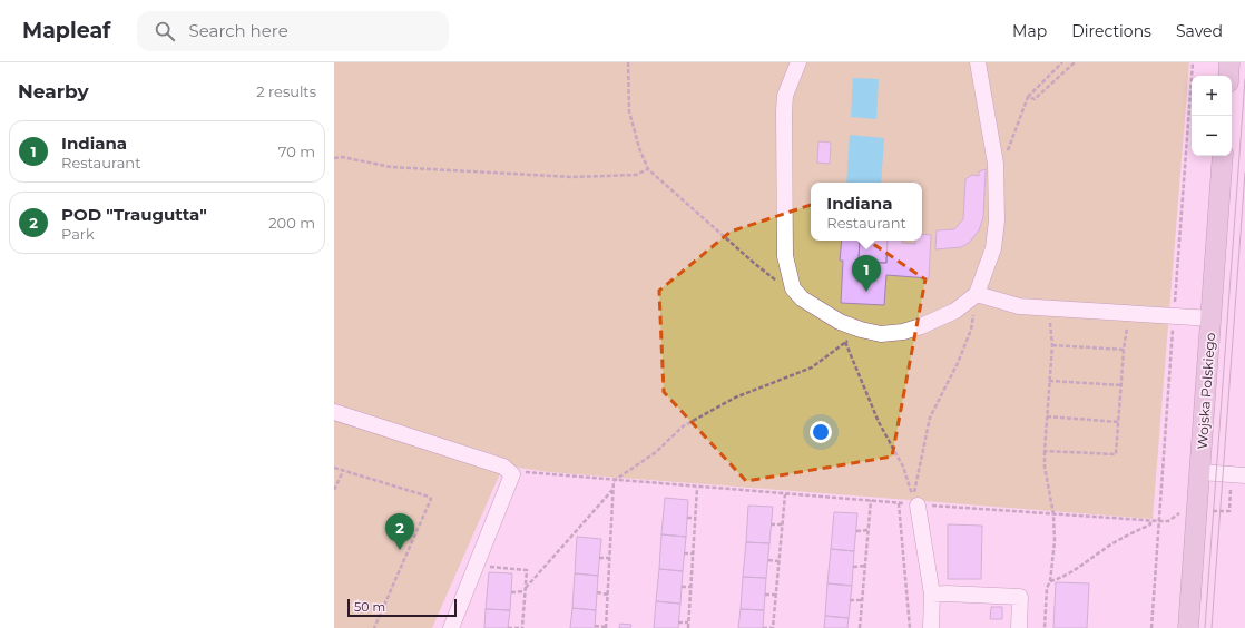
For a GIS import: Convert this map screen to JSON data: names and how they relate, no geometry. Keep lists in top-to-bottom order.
{
  "streets": {
    "main road": ["Wojska Polskiego"]
  },
  "scale_bar": "50 m",
  "page": {
    "header": "Mapleaf",
    "search": "Search here",
    "nav": ["Map", "Directions", "Saved"],
    "heading": ["Nearby", "2 results"],
    "map_buttons": ["+", "−"],
    "list": [
      {
        "mark": "1",
        "name": "Indiana",
        "note": "Restaurant",
        "value": "70 m"
      },
      {
        "mark": "2",
        "name": "POD \"Traugutta\"",
        "note": "Park",
        "value": "200 m"
      }
    ],
    "popup": ["Indiana", "Restaurant"],
    "pins": ["1", "2"],
    "scale": "50 m"
  }
}
